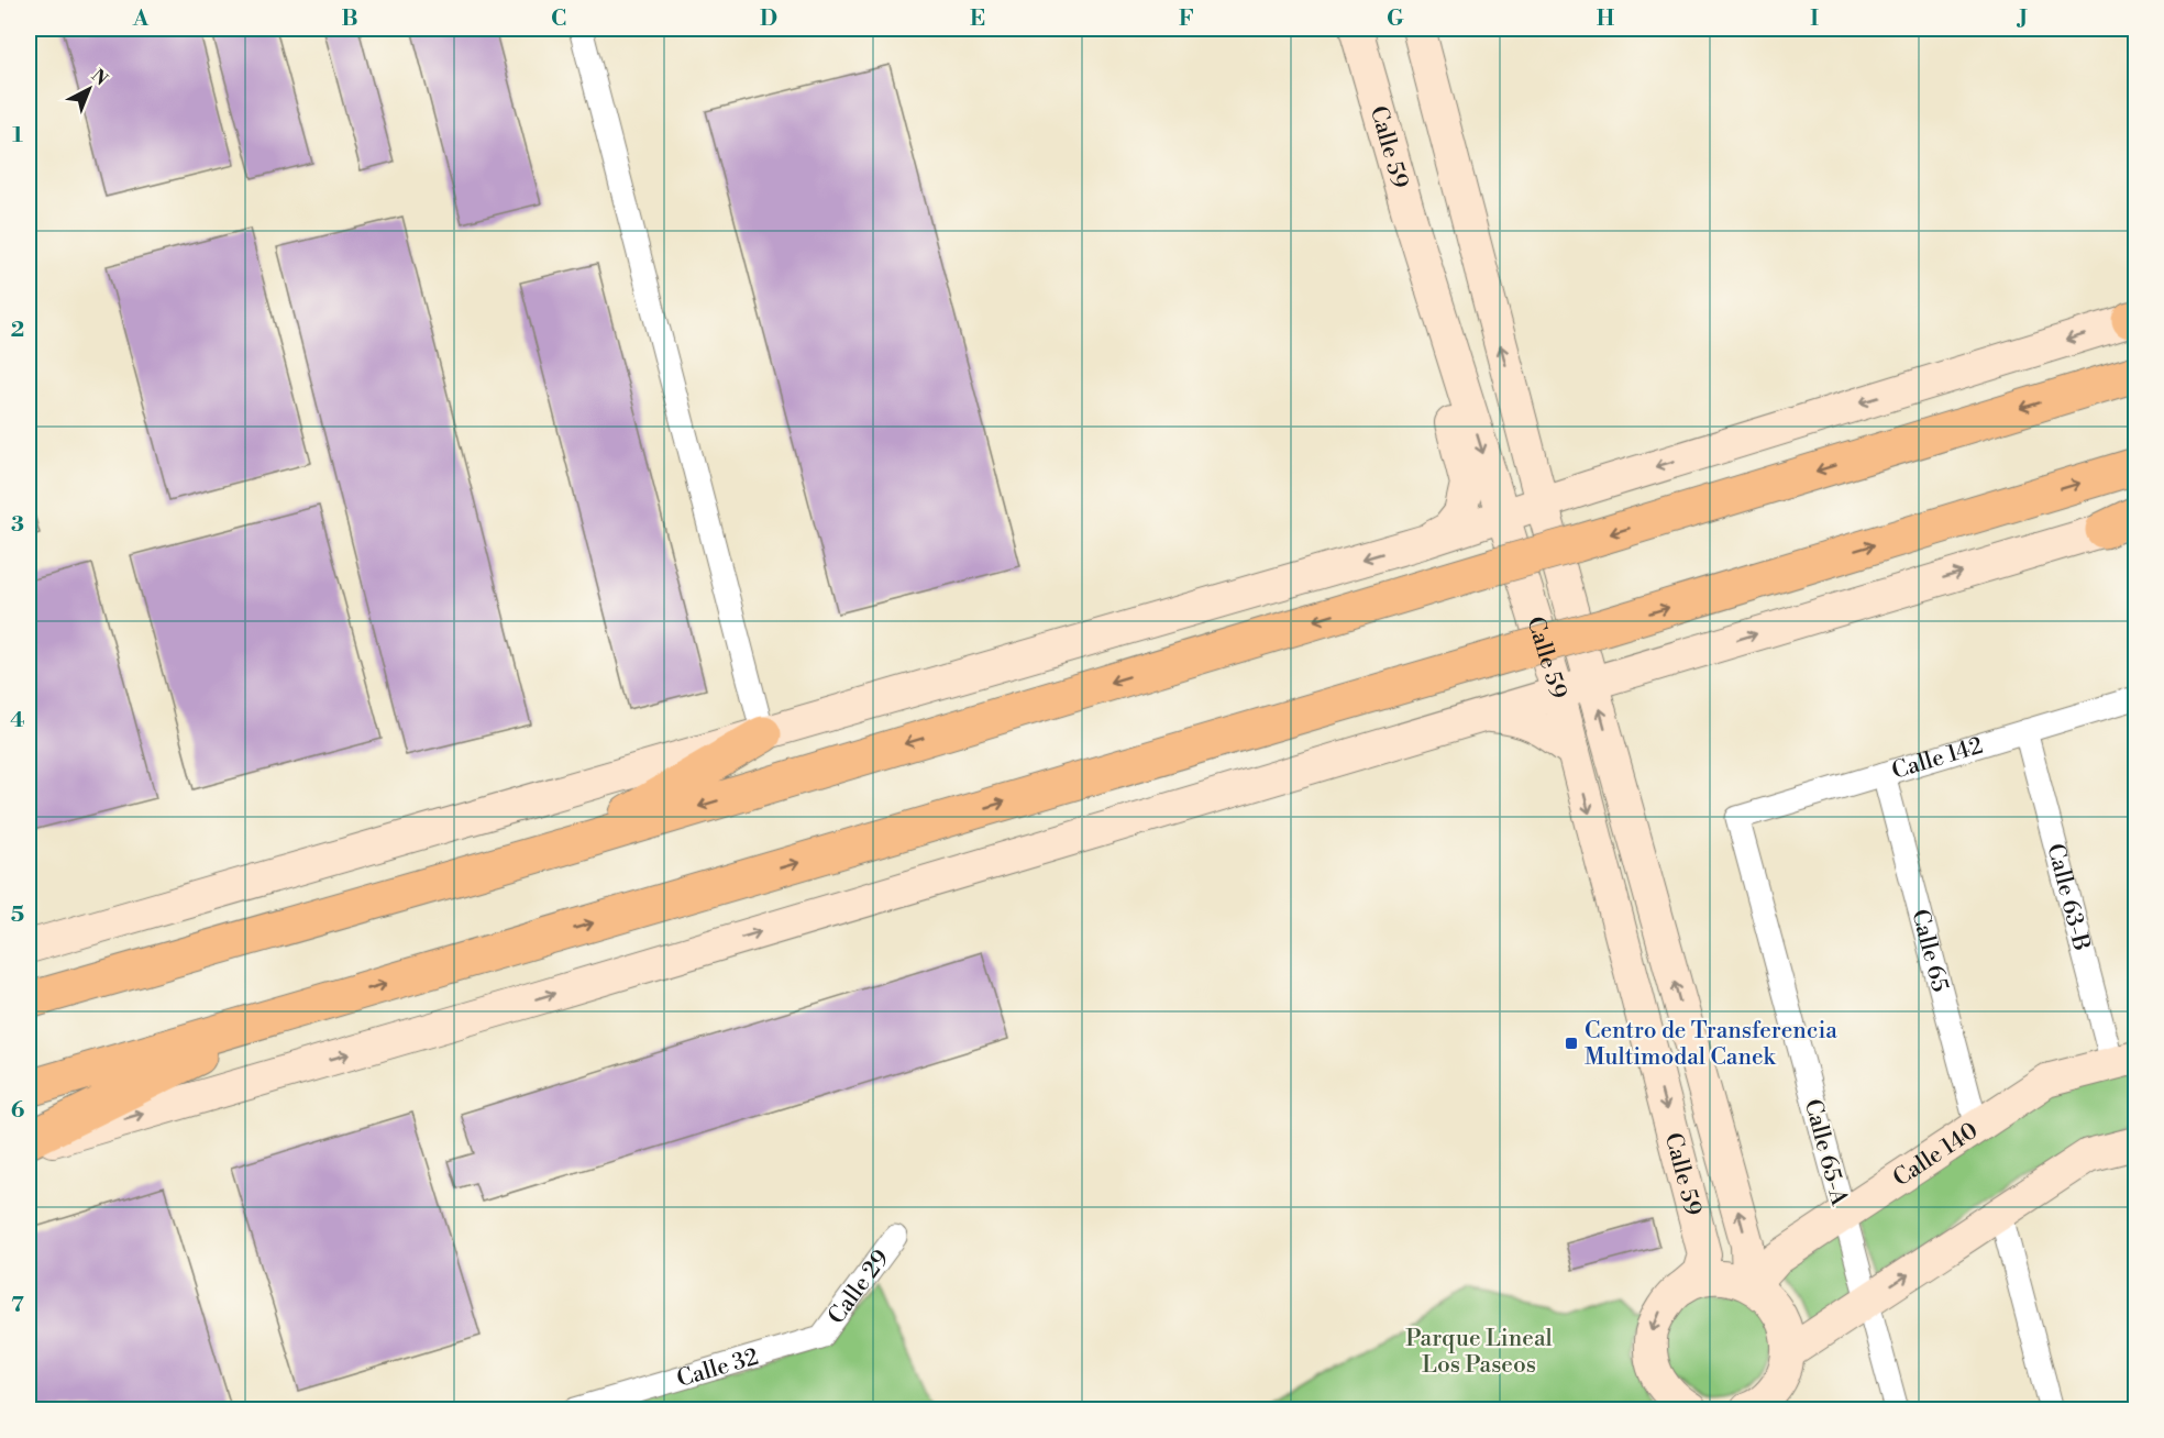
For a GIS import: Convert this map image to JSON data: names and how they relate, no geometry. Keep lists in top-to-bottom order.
{
  "streets": {
    "main road": ["Calle 59", "Calle 140"],
    "street": [
      "Calle 142",
      "Calle 63-B",
      "Calle 65",
      "Calle 65-A",
      "Calle 29",
      "Calle 32"
    ]
  },
  "crossings": [
    ["Calle 59", "Calle 140"],
    ["Calle 142", "Calle 63-B"],
    ["Calle 142", "Calle 65"],
    ["Calle 142", "Calle 65-A"],
    ["Calle 63-B", "Calle 140"],
    ["Calle 65", "Calle 140"],
    ["Calle 65-A", "Calle 140"],
    ["Calle 29", "Calle 32"]
  ],
  "parks": ["Parque Lineal Los Paseos"],
  "places": {
    "transit": ["Centro de Transferencia Multimodal Canek"]
  },
  "north": "top right",
  "grid": {
    "columns": [
      "A",
      "B",
      "C",
      "D",
      "E",
      "F",
      "G",
      "H",
      "I",
      "J"
    ],
    "rows": [
      "1",
      "2",
      "3",
      "4",
      "5",
      "6",
      "7"
    ]
  }
}
